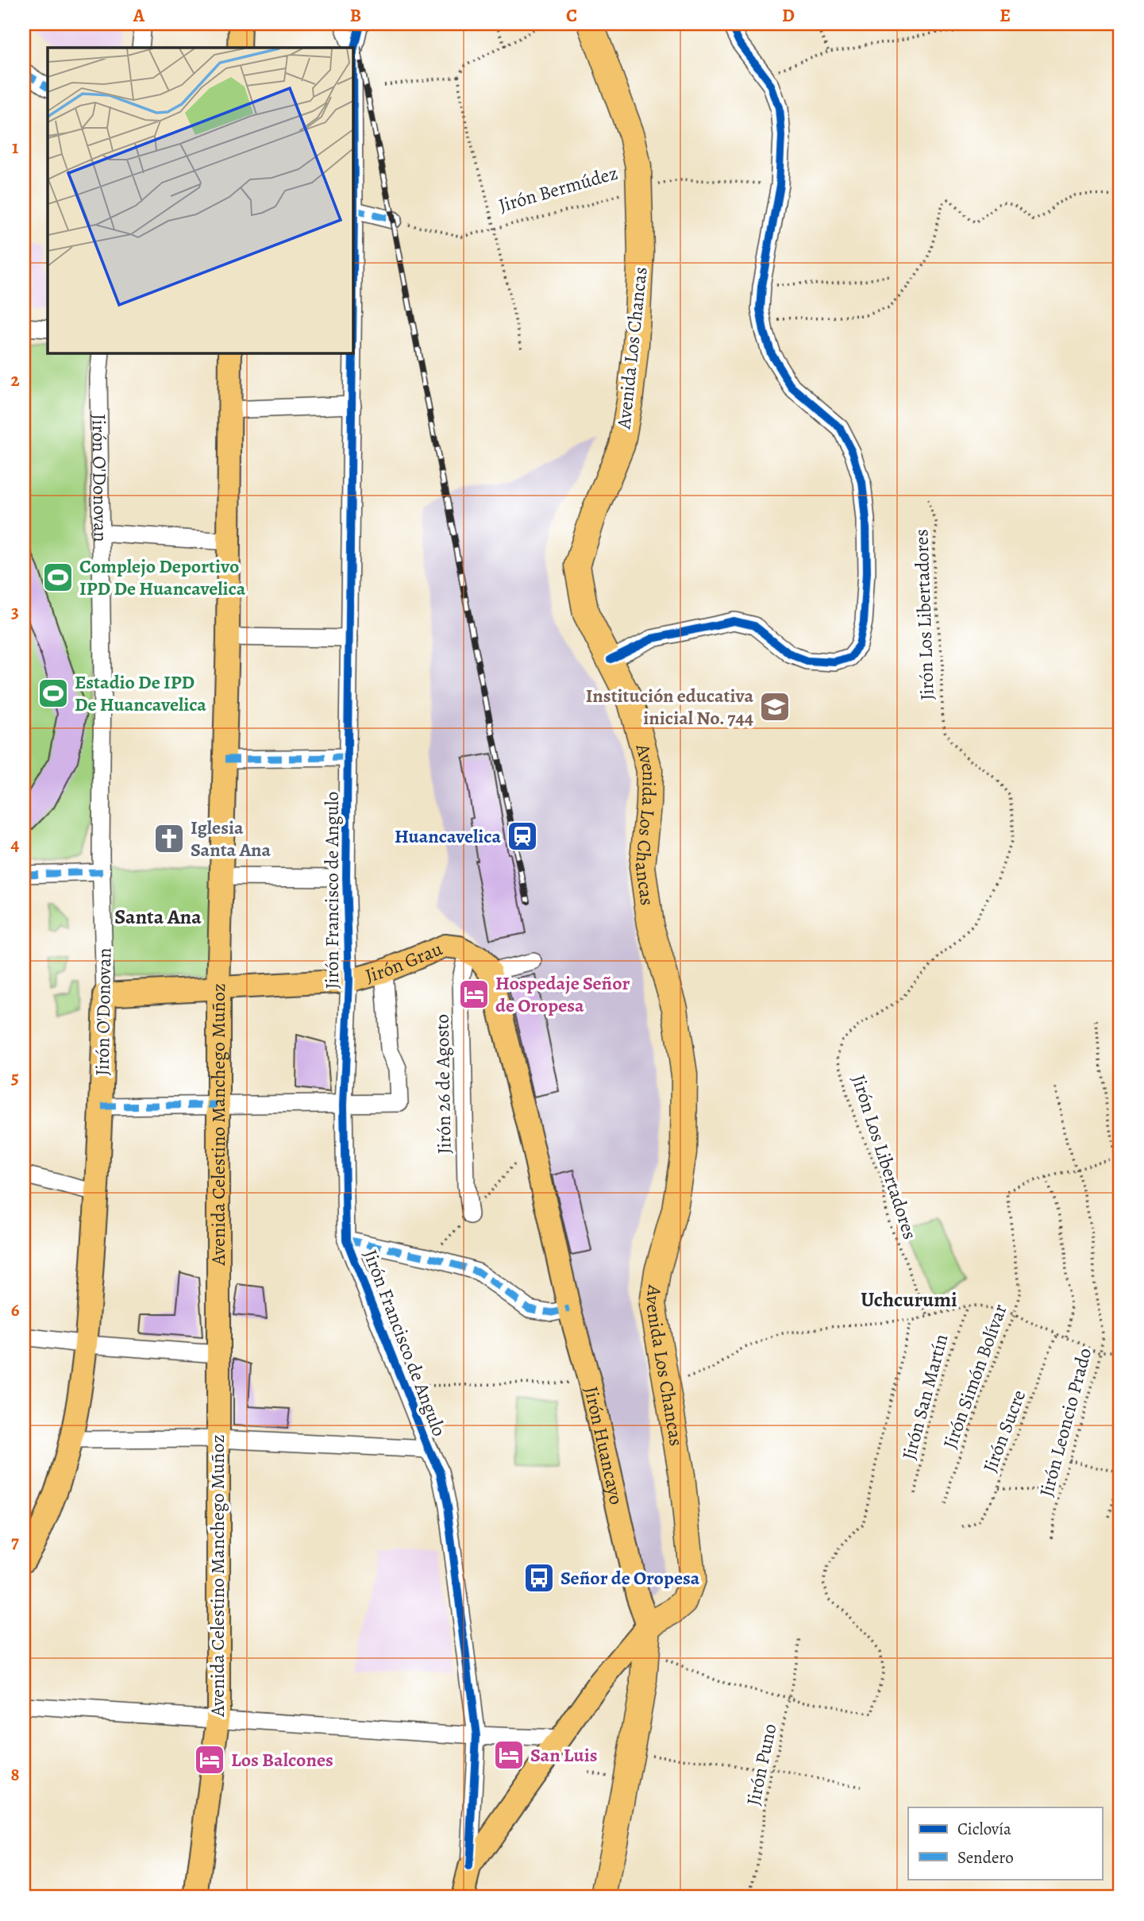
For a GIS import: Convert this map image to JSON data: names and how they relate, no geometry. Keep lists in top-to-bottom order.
{
  "streets": {
    "highway": ["Avenida Los Chancas"],
    "main road": [
      "Jirón O'Donovan",
      "Jirón Grau",
      "Avenida Celestino Manchego Muñoz",
      "Jirón Huancayo"
    ],
    "street": ["Jirón Francisco de Angulo", "Jirón 26 de Agosto"],
    "path": [
      "Jirón Bermúdez",
      "Jirón Los Libertadores",
      "Jirón Simón Bolívar",
      "Jirón San Martín",
      "Jirón Leoncio Prado",
      "Jirón Sucre",
      "Jirón Puno"
    ]
  },
  "crossings": [
    ["Jirón Bermúdez", "Avenida Los Chancas"],
    ["Avenida Los Chancas", "Jirón Huancayo"],
    ["Jirón O'Donovan", "Jirón Grau"],
    ["Jirón Francisco de Angulo", "Jirón Grau"],
    ["Jirón Grau", "Jirón 26 de Agosto"],
    ["Jirón Grau", "Avenida Celestino Manchego Muñoz"]
  ],
  "districts": ["Santa Ana", "Uchcurumi"],
  "places": {
    "sports": ["Complejo Deportivo IPD De Huancavelica", "Estadio De IPD De Huancavelica"],
    "school or university": ["Institución educativa inicial No. 744"],
    "station": ["Huancavelica"],
    "church": ["Iglesia Santa Ana"],
    "hotel": ["Hospedaje Señor de Oropesa", "San Luis", "Los Balcones"],
    "bus stop": ["Señor de Oropesa"]
  },
  "legend": ["Ciclovía", "Sendero"],
  "grid": {
    "columns": [
      "A",
      "B",
      "C",
      "D",
      "E"
    ],
    "rows": [
      "1",
      "2",
      "3",
      "4",
      "5",
      "6",
      "7",
      "8"
    ]
  }
}
